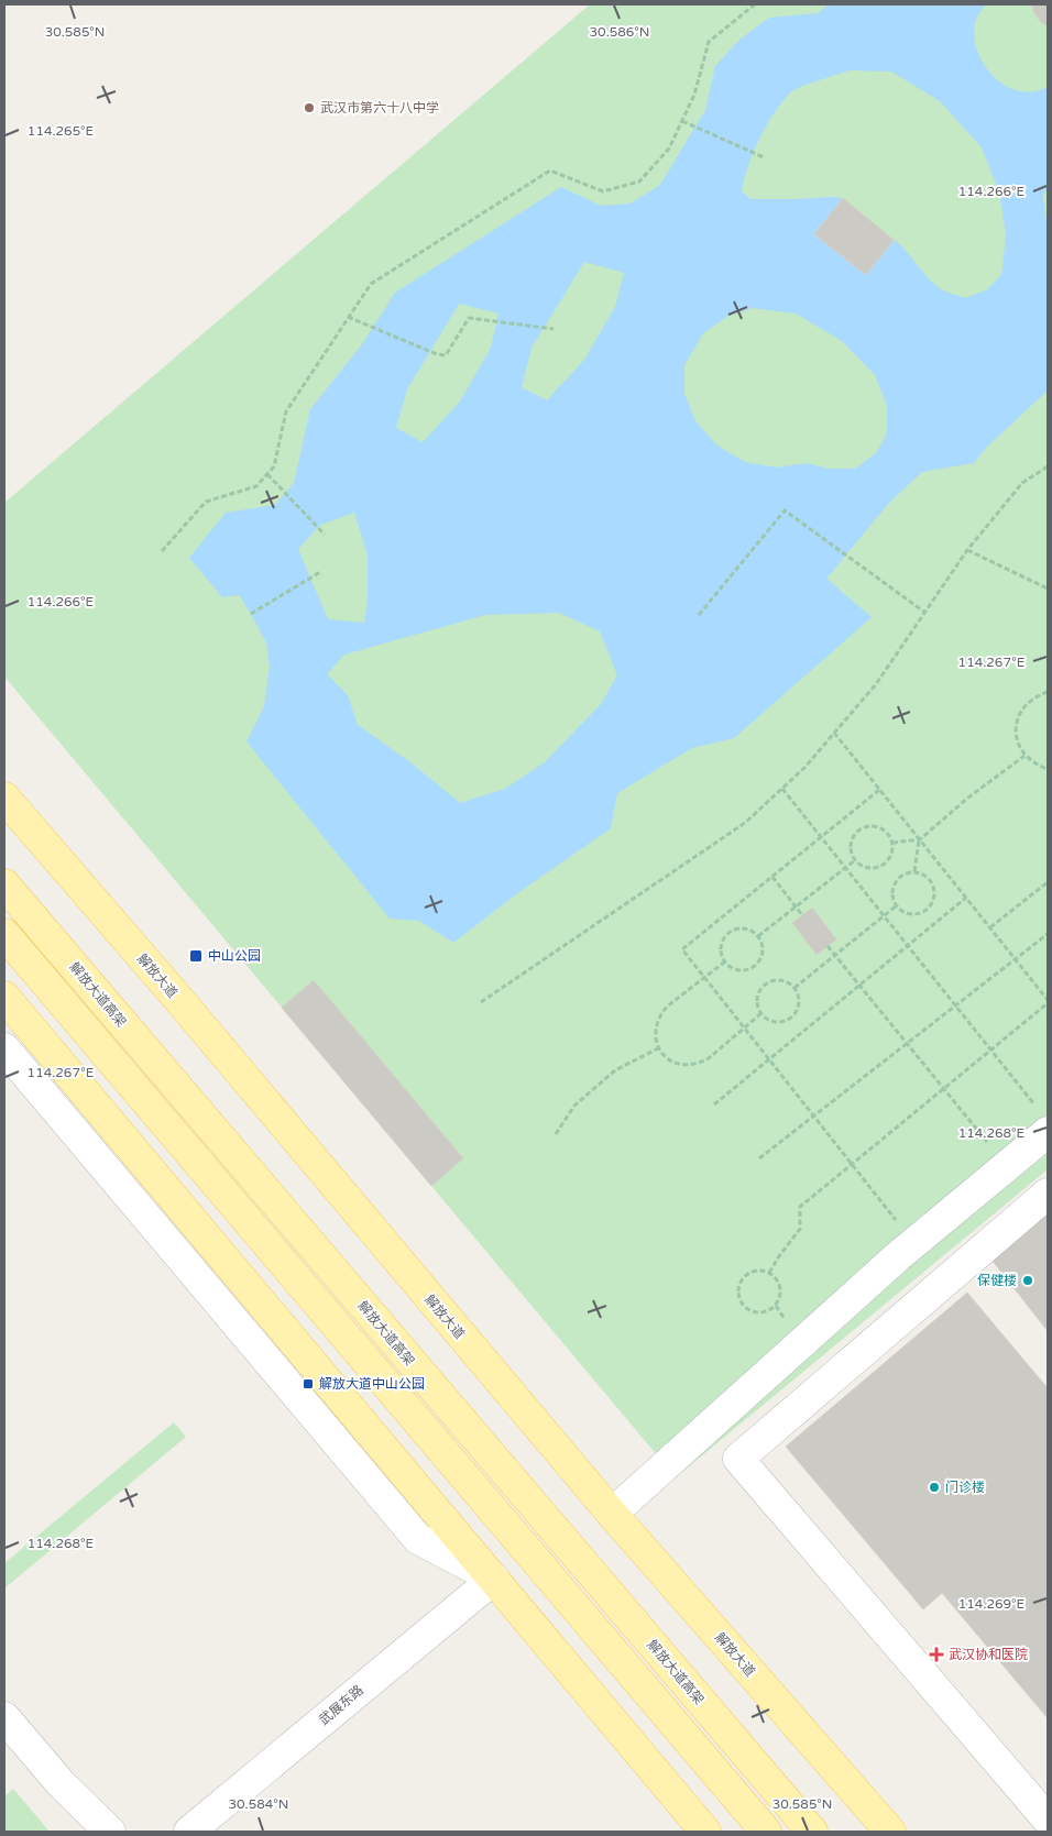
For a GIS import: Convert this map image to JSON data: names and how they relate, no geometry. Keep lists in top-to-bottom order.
{
  "streets": {
    "main road": ["解放大道", "解放大道高架"],
    "street": ["武展东路"]
  },
  "places": {
    "other": ["武汉市第六十八中学", "保健楼", "门诊楼"],
    "transit": ["中山公园", "解放大道中山公园"],
    "health": ["武汉协和医院"]
  },
  "coordinates": [
    "30.585°N",
    "30.586°N",
    "114.265°E",
    "114.266°E",
    "114.267°E",
    "114.268°E",
    "114.269°E",
    "30.584°N"
  ]
}
